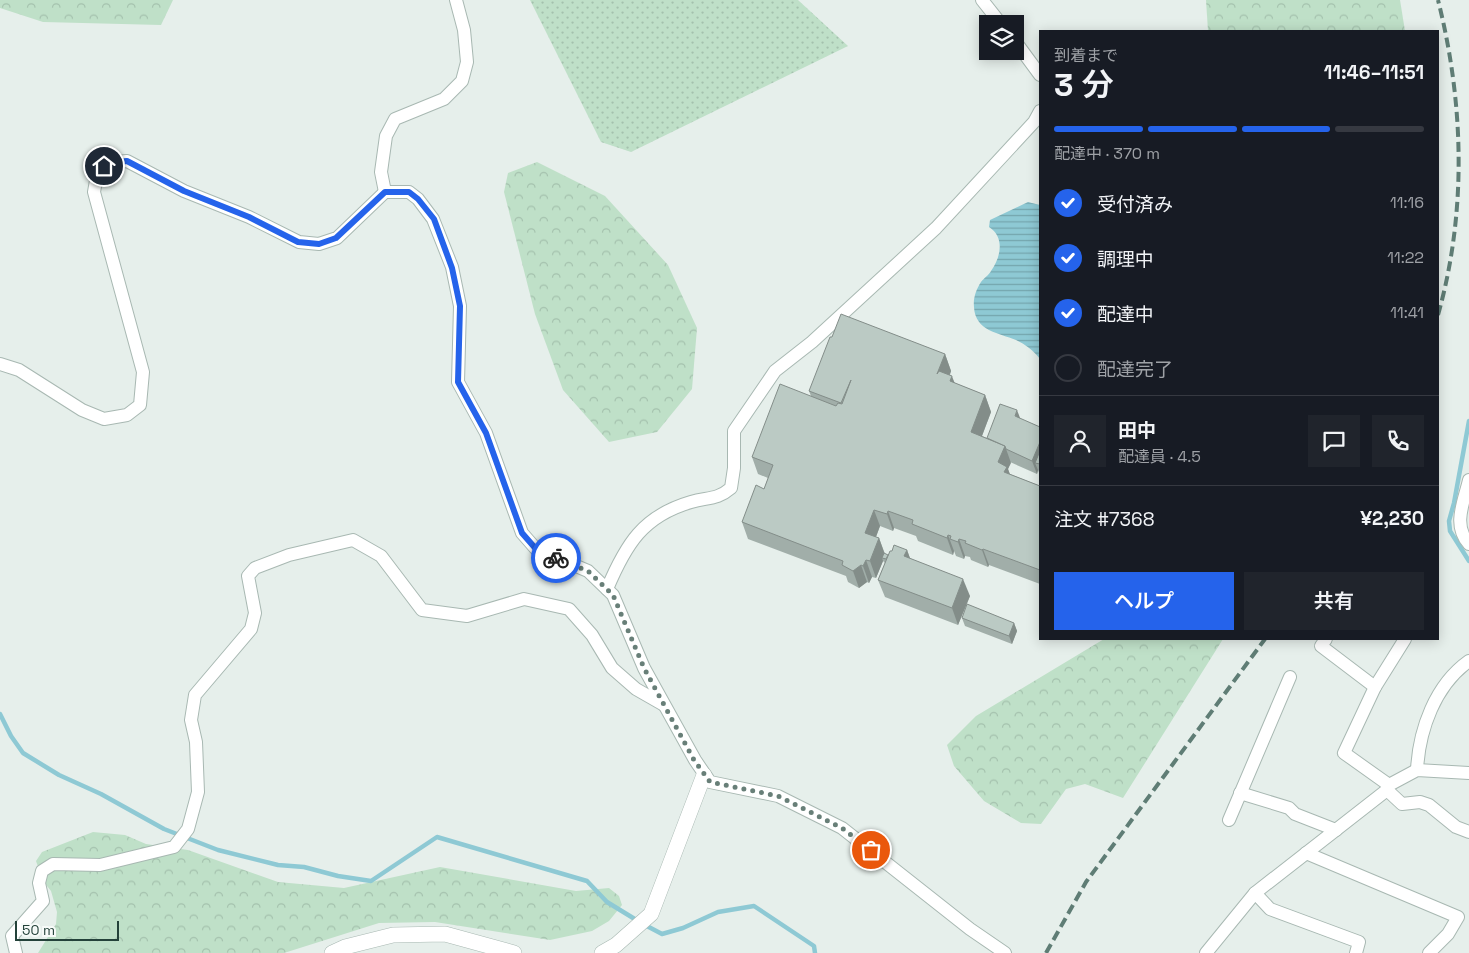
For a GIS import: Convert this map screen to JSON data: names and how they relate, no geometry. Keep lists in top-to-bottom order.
{
  "scale_bar": "50 m",
  "page": {
    "heading": ["3 分", "到着まで", "11:46–11:51"],
    "panel": [
      "田中",
      "配達員 · 4.5",
      "注文 #7368",
      "¥2,230"
    ],
    "bar": "配達中 · 370 m",
    "list": [
      ["受付済み", "11:16"],
      ["調理中", "11:22"],
      ["配達中", "11:41"],
      "配達完了"
    ],
    "buttons": ["ヘルプ", "共有"],
    "scale": "50 m"
  }
}
